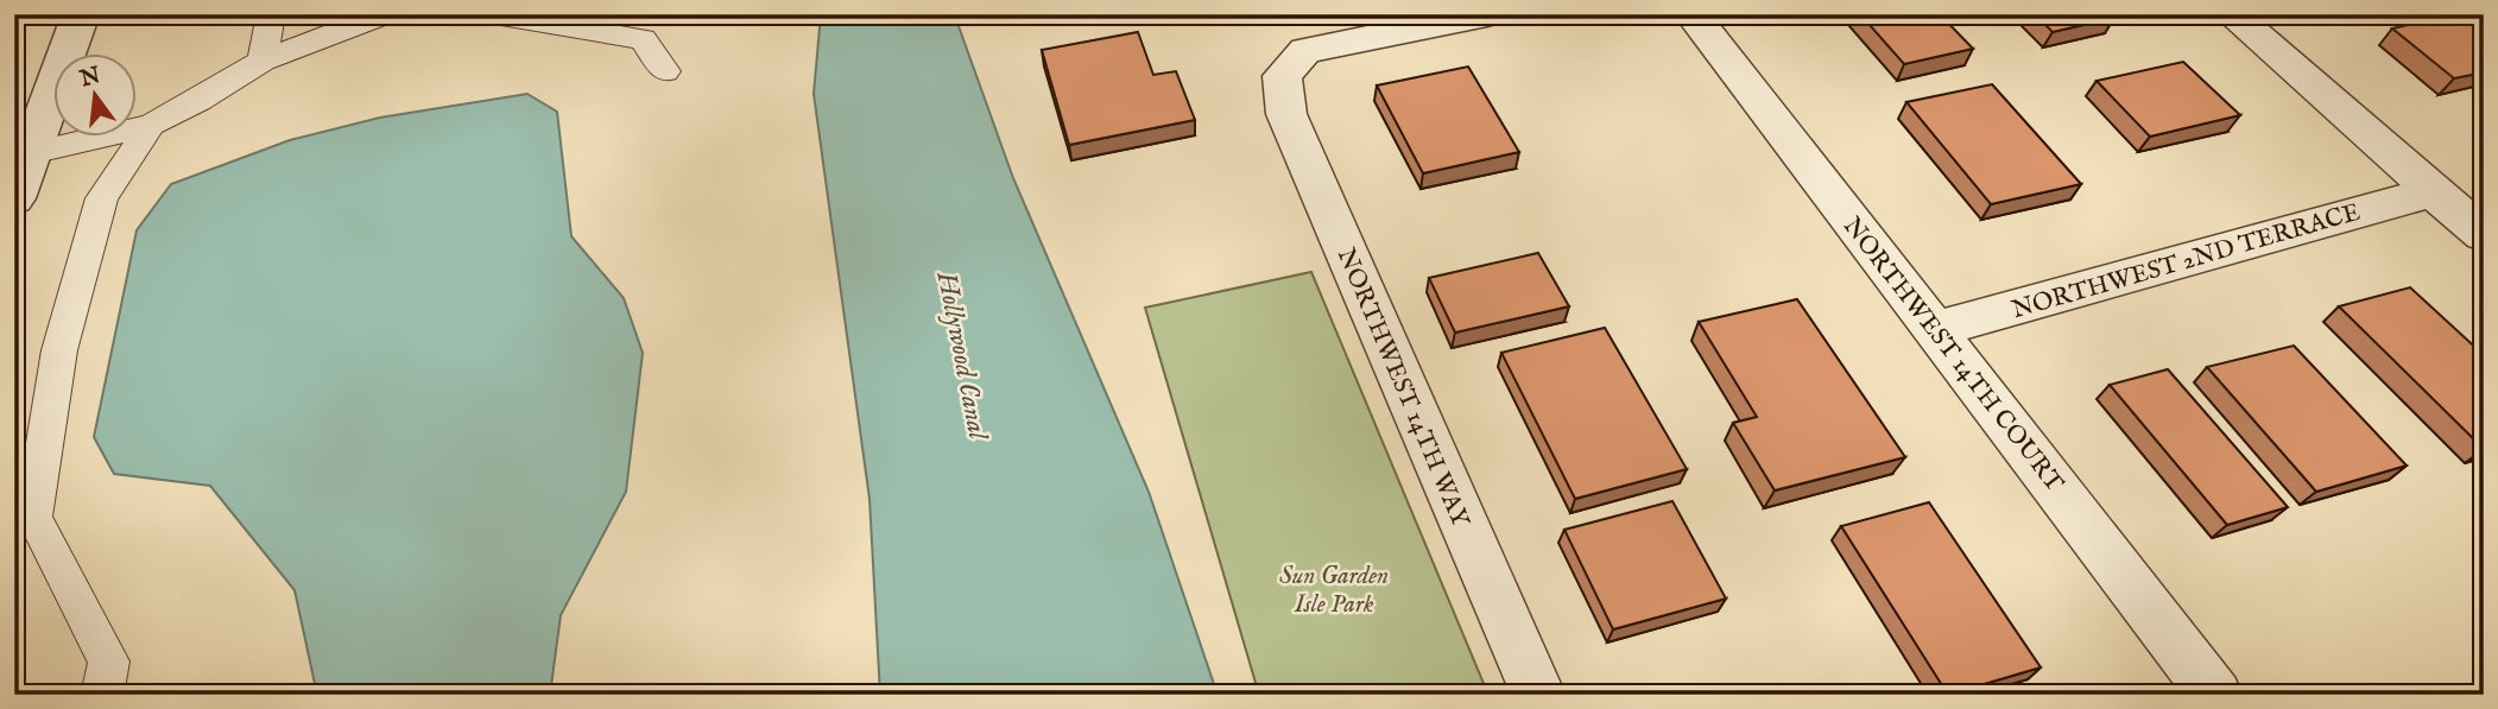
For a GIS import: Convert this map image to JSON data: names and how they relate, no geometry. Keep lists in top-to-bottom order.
{
  "streets": {
    "street": ["NORTHWEST 2ND TERRACE", "NORTHWEST 14TH COURT", "NORTHWEST 14TH WAY"]
  },
  "crossings": [
    ["NORTHWEST 2ND TERRACE", "NORTHWEST 14TH COURT"]
  ],
  "water": ["Hollywood Canal"],
  "parks": ["Sun Garden Isle Park"],
  "north": "top"
}
